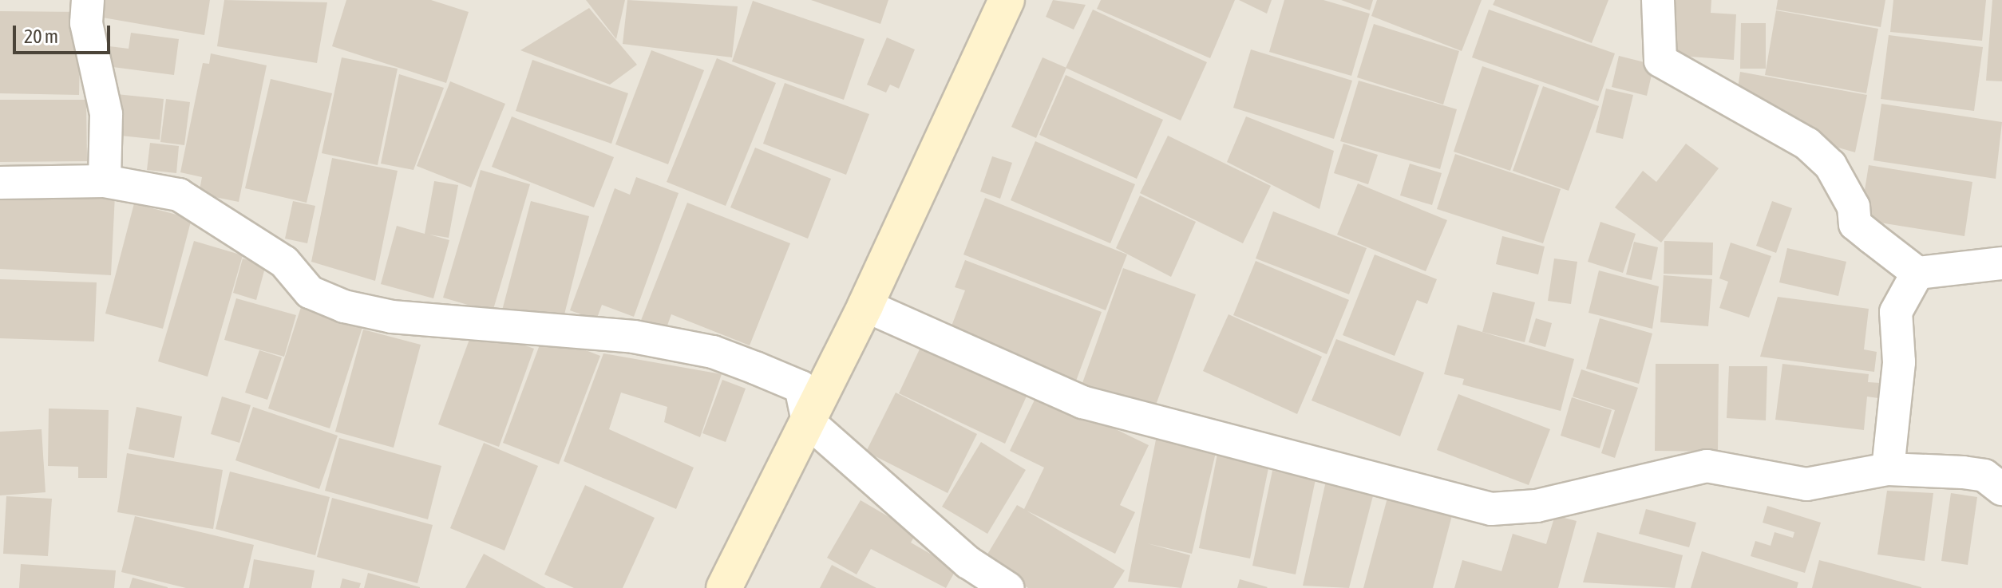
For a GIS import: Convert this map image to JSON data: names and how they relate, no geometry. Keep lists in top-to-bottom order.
{
  "scale_bar": "20 m"
}
